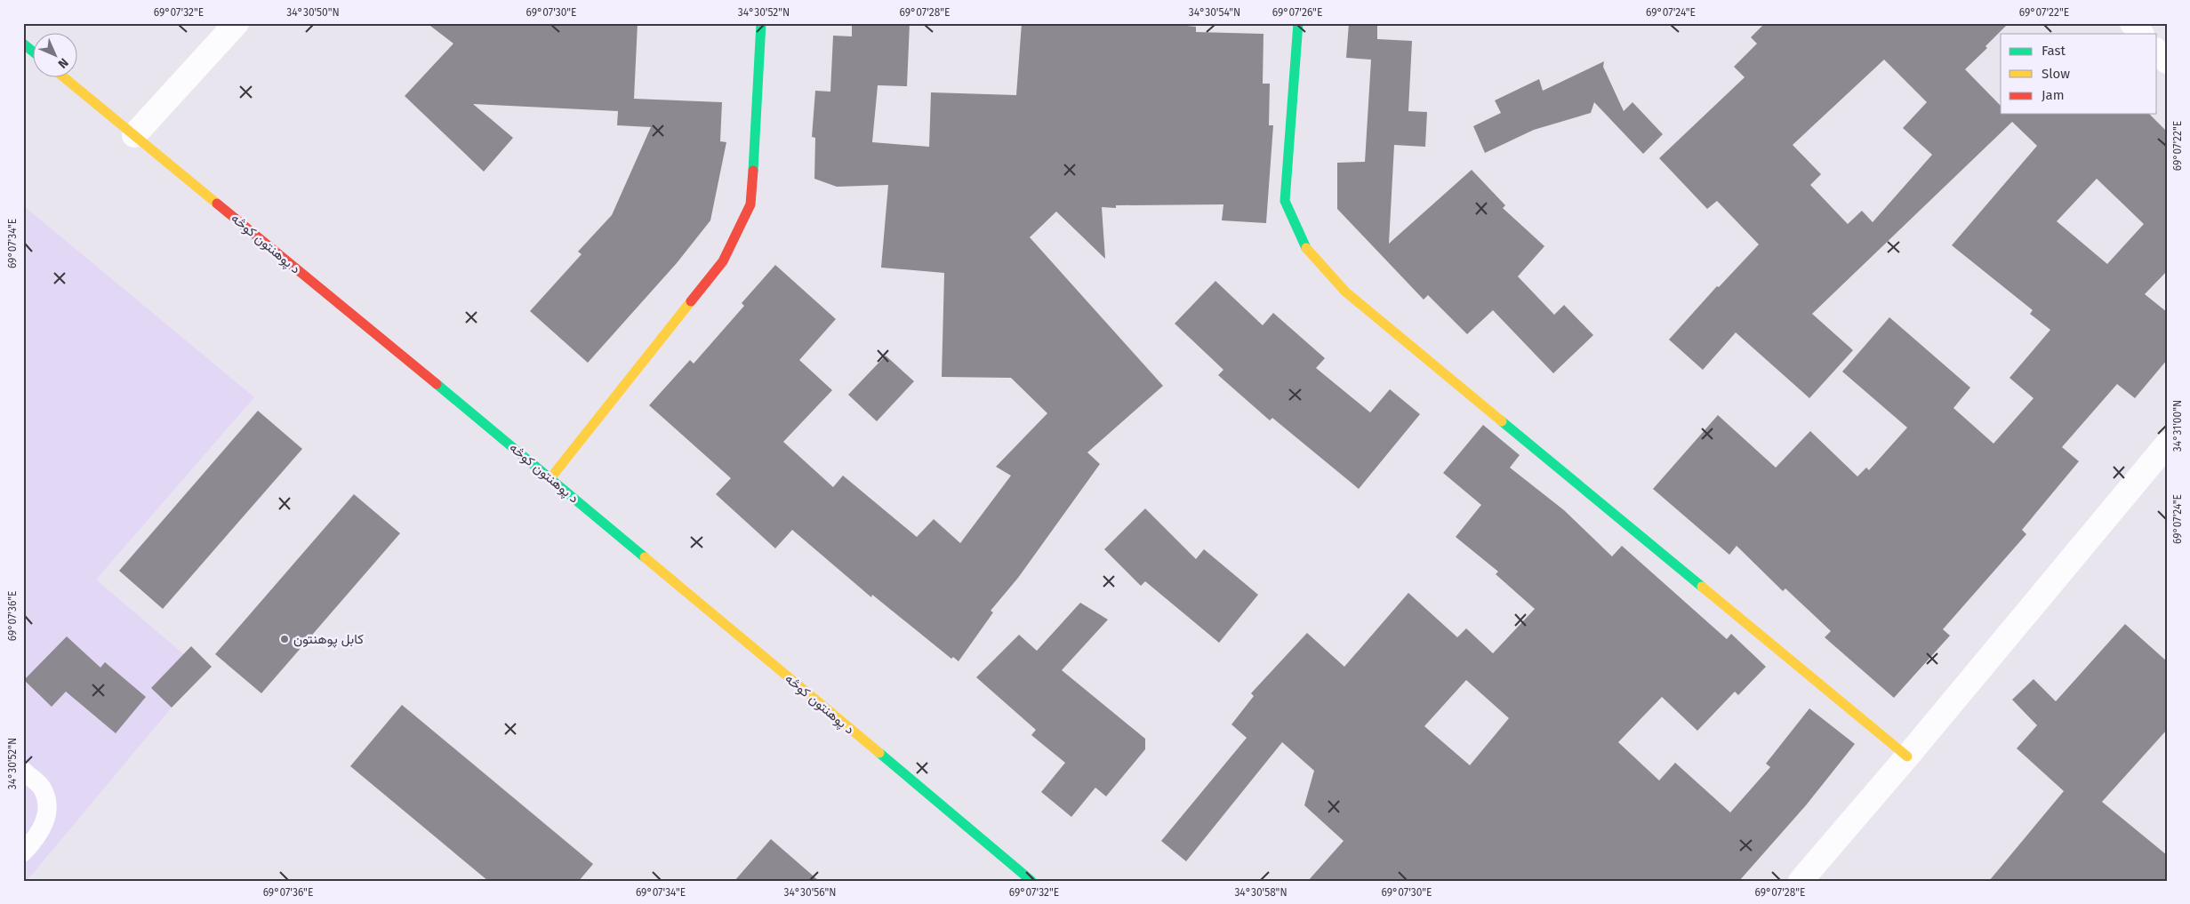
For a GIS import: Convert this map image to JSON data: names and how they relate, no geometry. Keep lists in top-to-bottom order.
{
  "streets": {
    "street": ["د پوهنتون کوڅه"]
  },
  "places": ["کابل پوهنتون"],
  "legend": ["Fast", "Slow", "Jam"],
  "north": "bottom right",
  "coordinates": [
    "69°07'32\"E",
    "34°30'50\"N",
    "69°07'30\"E",
    "34°30'52\"N",
    "69°07'28\"E",
    "34°30'54\"N",
    "69°07'26\"E",
    "69°07'24\"E",
    "69°07'22\"E",
    "69°07'34\"E",
    "34°31'00\"N",
    "69°07'36\"E",
    "34°30'56\"N",
    "34°30'58\"N"
  ]
}
